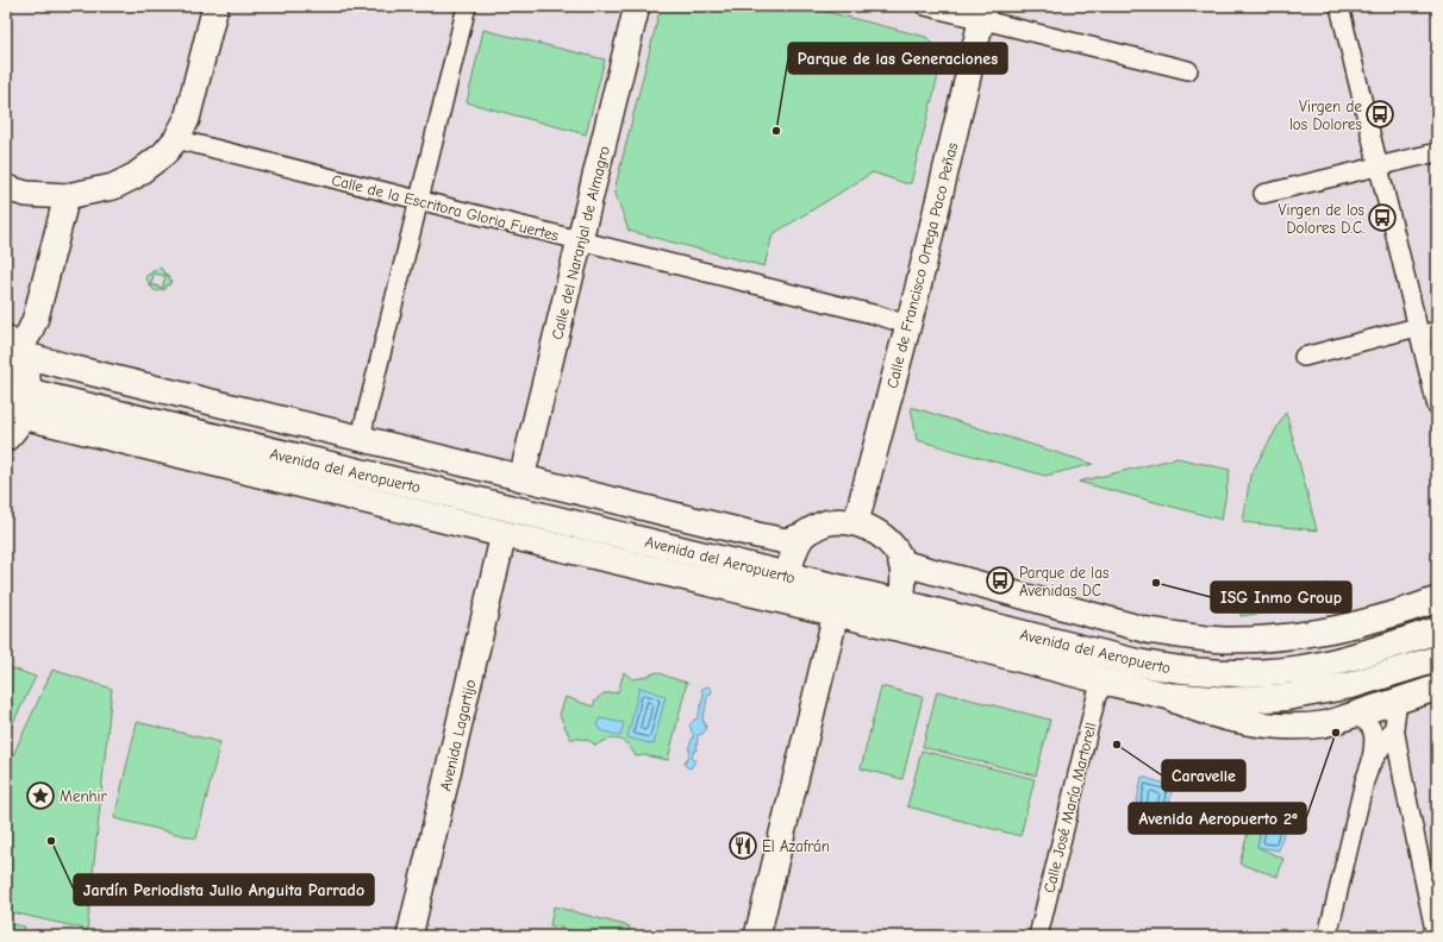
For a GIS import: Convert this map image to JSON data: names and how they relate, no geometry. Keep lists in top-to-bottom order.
{
  "streets": {
    "main road": ["Avenida del Aeropuerto"],
    "street": [
      "Calle de la Escritora Gloria Fuertes",
      "Calle del Naranjal de Almagro",
      "Calle de Francisco Ortega Paco Peñas",
      "Avenida Lagartijo",
      "Calle José María Martorell"
    ]
  },
  "crossings": [
    ["Calle de la Escritora Gloria Fuertes", "Calle del Naranjal de Almagro"],
    ["Calle de la Escritora Gloria Fuertes", "Calle de Francisco Ortega Paco Peñas"],
    ["Calle del Naranjal de Almagro", "Avenida del Aeropuerto"],
    ["Calle de Francisco Ortega Paco Peñas", "Avenida del Aeropuerto"],
    ["Avenida del Aeropuerto", "Avenida Lagartijo"],
    ["Avenida del Aeropuerto", "Calle José María Martorell"]
  ],
  "places": {
    "bus stop": ["Virgen de los Dolores", "Virgen de los Dolores D.C.", "Parque de las Avenidas DC"],
    "other": [
      "Parque de las Generaciones",
      "ISG Inmo Group",
      "Avenida Aeropuerto 2ª",
      "Caravelle",
      "Jardín Periodista Julio Anguita Parrado"
    ],
    "place": ["Menhir"],
    "restaurant": ["El Azafrán"]
  }
}
